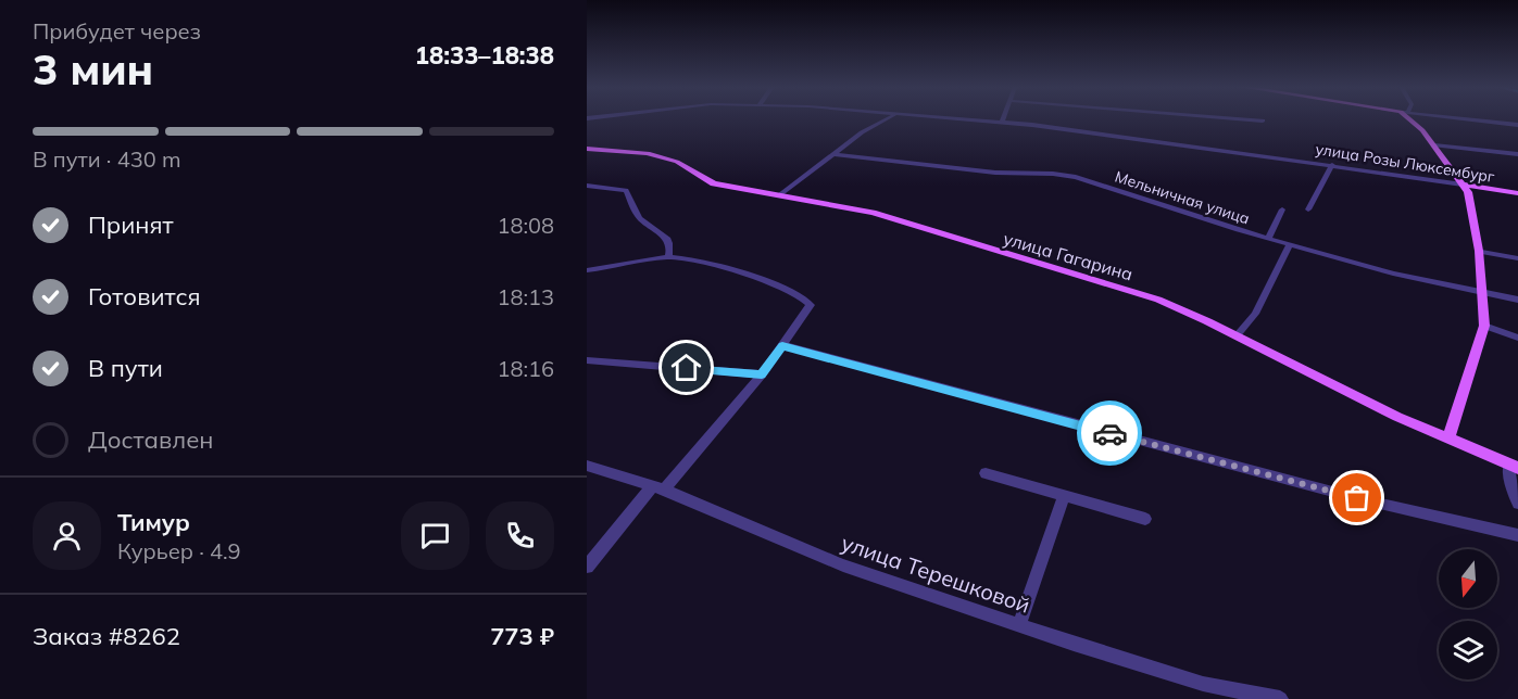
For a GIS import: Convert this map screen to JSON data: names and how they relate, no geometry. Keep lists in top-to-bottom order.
{
  "streets": {
    "main road": ["улица Розы Люксембург", "улица Гагарина"],
    "street": ["Мельничная улица", "улица Терешковой"]
  },
  "north": "bottom",
  "page": {
    "heading": ["3 мин", "Прибудет через", "18:33–18:38"],
    "panel": [
      "Тимур",
      "Курьер · 4.9",
      "Заказ #8262",
      "773 ₽"
    ],
    "bar": "В пути · 430 m",
    "list": [
      ["Принят", "18:08"],
      ["Готовится", "18:13"],
      ["В пути", "18:16"],
      "Доставлен"
    ]
  }
}
